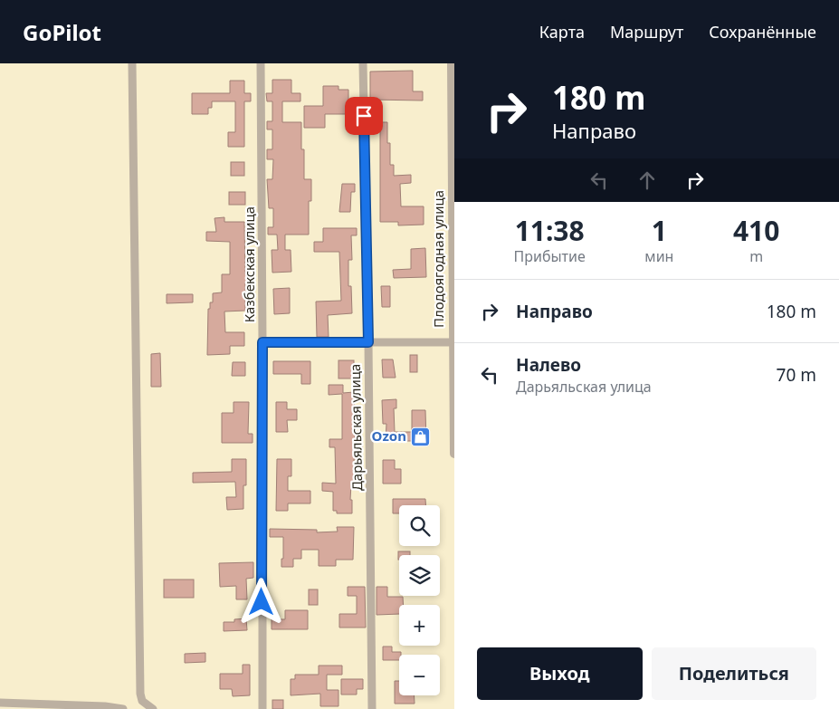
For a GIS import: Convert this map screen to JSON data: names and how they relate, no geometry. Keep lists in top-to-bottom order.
{
  "streets": {
    "street": ["Плодоягодная улица", "Казбекская улица", "Дарьяльская улица"]
  },
  "places": {
    "shop": ["Ozon"]
  },
  "page": {
    "header": "GoPilot",
    "nav": ["Карта", "Маршрут", "Сохранённые"],
    "turn": ["180 m", "Направо"],
    "eta": [
      "11:38",
      "Прибытие",
      "1",
      "мин",
      "410",
      "m"
    ],
    "list": [
      {
        "name": "Направо",
        "value": "180 m"
      },
      {
        "name": "Налево",
        "note": "Дарьяльская улица",
        "value": "70 m"
      }
    ],
    "map_buttons": ["+", "−"],
    "buttons": ["Выход", "Поделиться"]
  }
}
